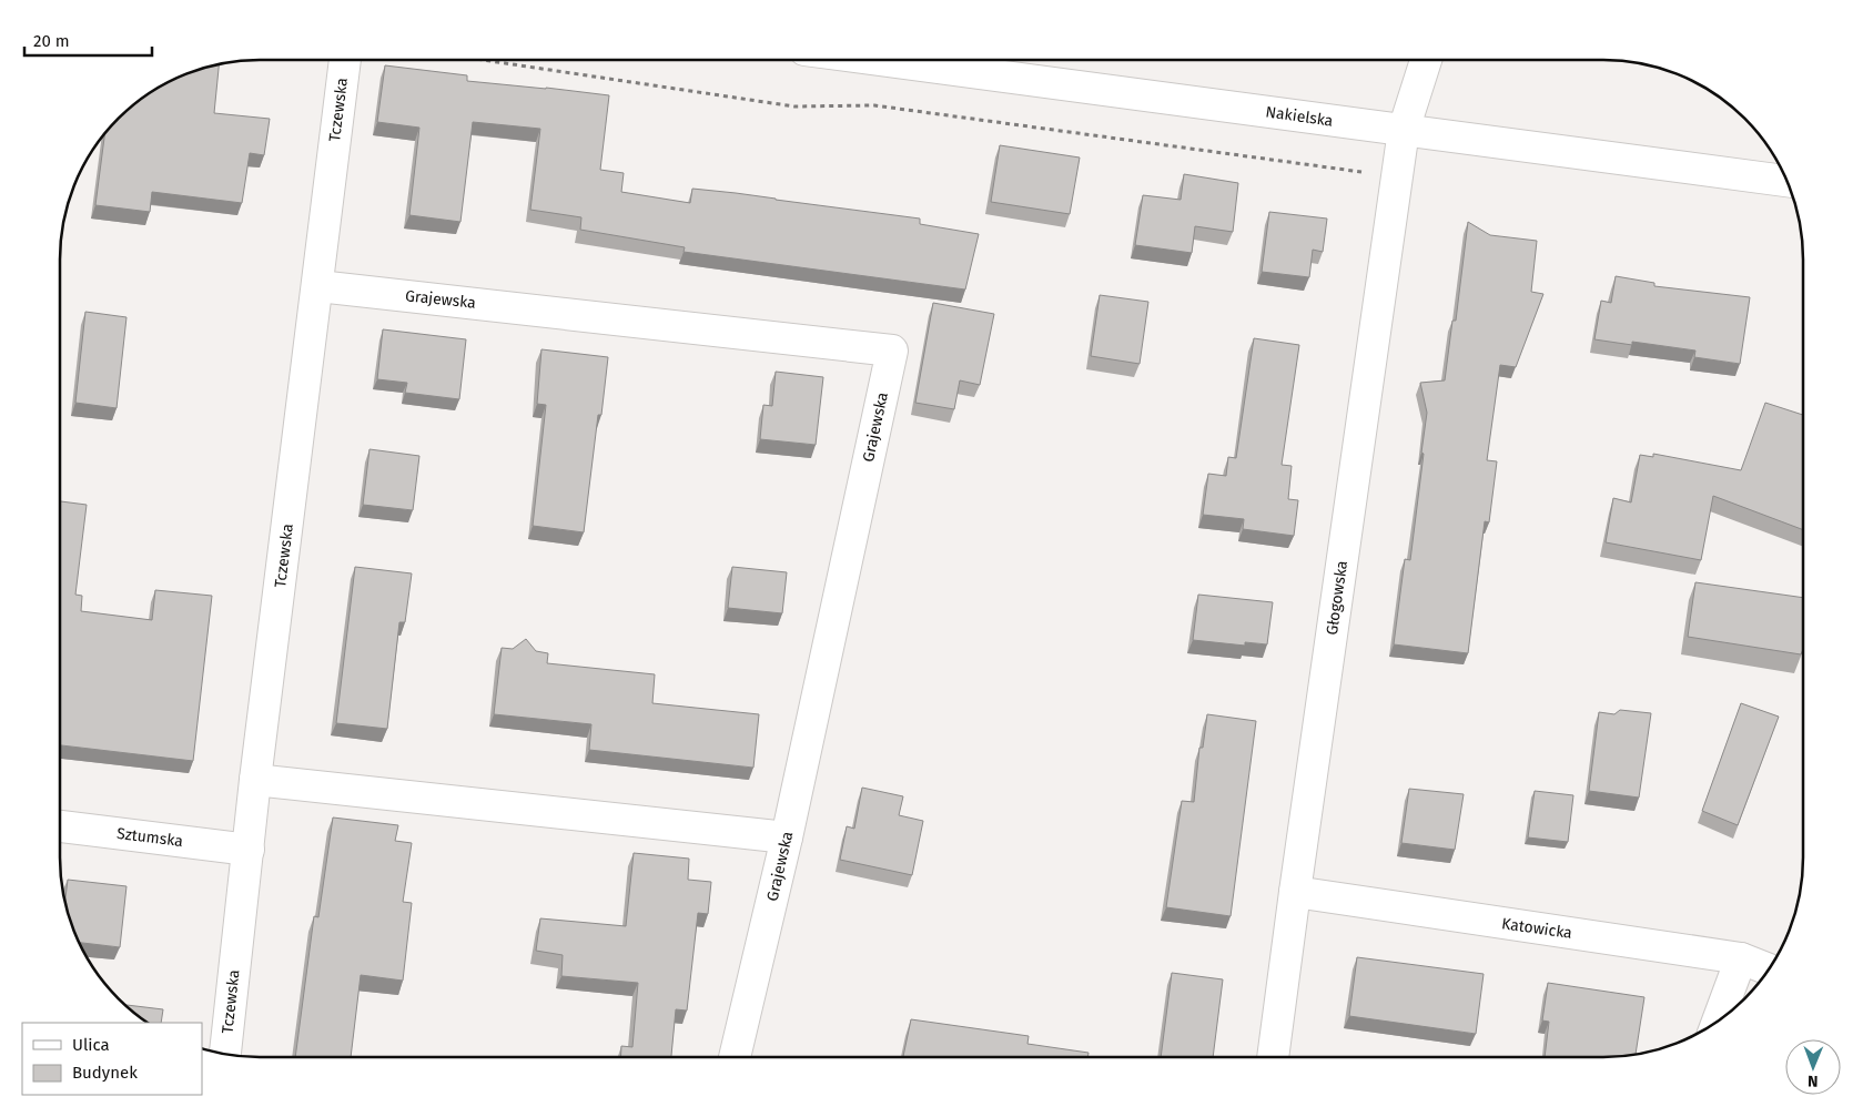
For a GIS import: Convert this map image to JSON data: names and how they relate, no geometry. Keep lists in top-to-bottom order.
{
  "streets": {
    "street": [
      "Tczewska",
      "Nakielska",
      "Grajewska",
      "Głogowska",
      "Sztumska",
      "Katowicka"
    ]
  },
  "crossings": [
    ["Tczewska", "Grajewska"],
    ["Tczewska", "Sztumska"],
    ["Nakielska", "Głogowska"],
    ["Głogowska", "Katowicka"]
  ],
  "legend": ["Ulica", "Budynek"],
  "scale_bar": "20 m",
  "north": "bottom"
}
